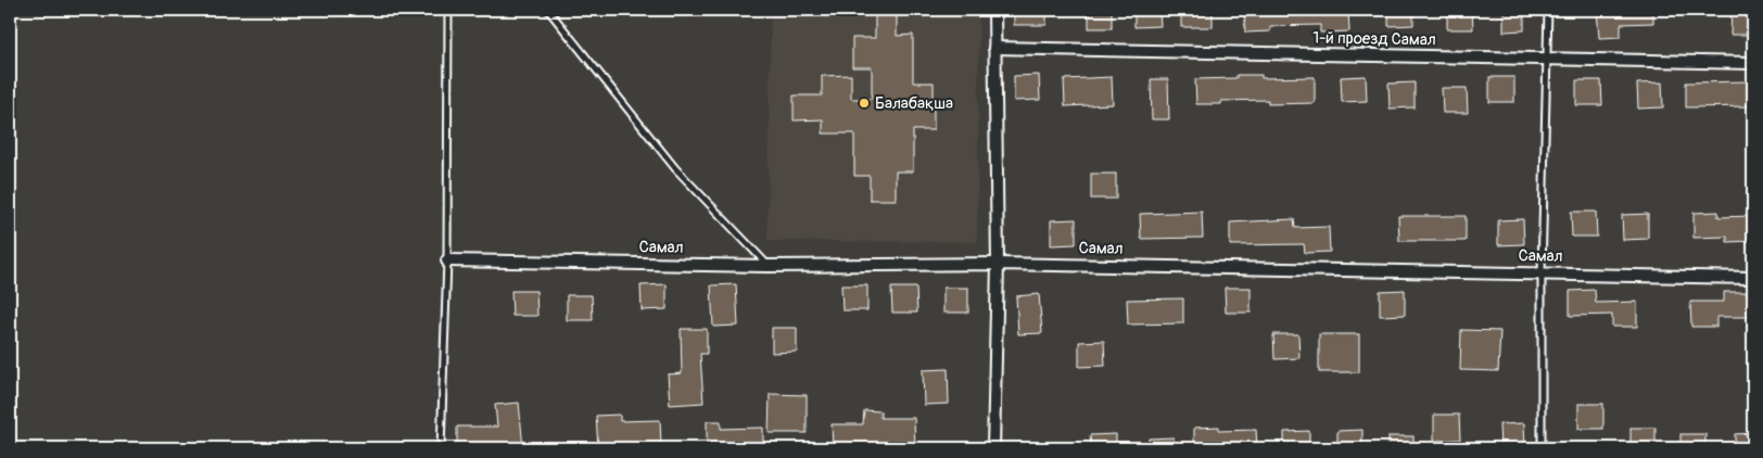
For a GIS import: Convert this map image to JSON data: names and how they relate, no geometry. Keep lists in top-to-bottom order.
{
  "streets": {
    "street": ["1-й проезд Самал", "Самал"]
  },
  "places": ["Балабақша"]
}
